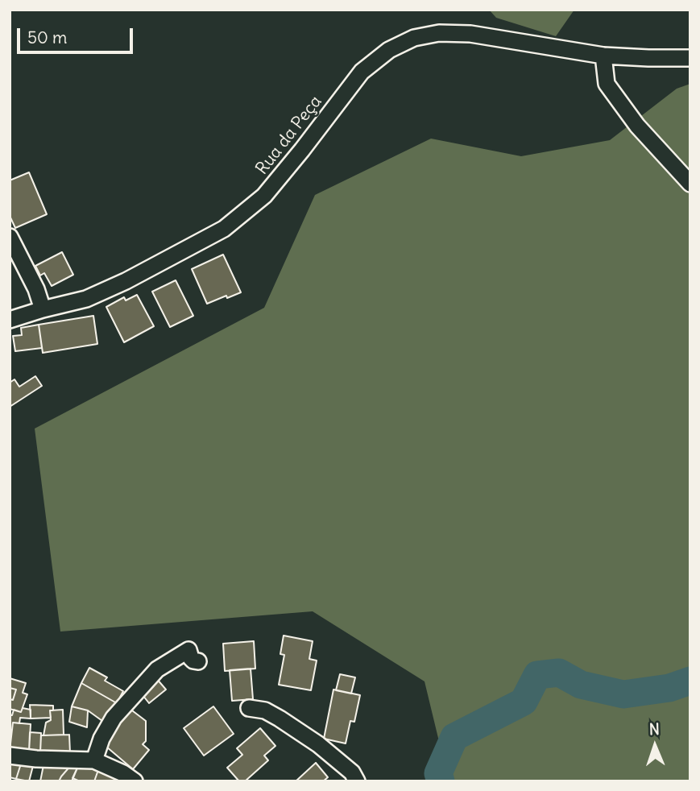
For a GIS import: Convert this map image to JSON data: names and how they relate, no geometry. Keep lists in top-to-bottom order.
{
  "streets": {
    "street": ["Rua da Peça"]
  },
  "scale_bar": "50 m",
  "north": "top"
}
